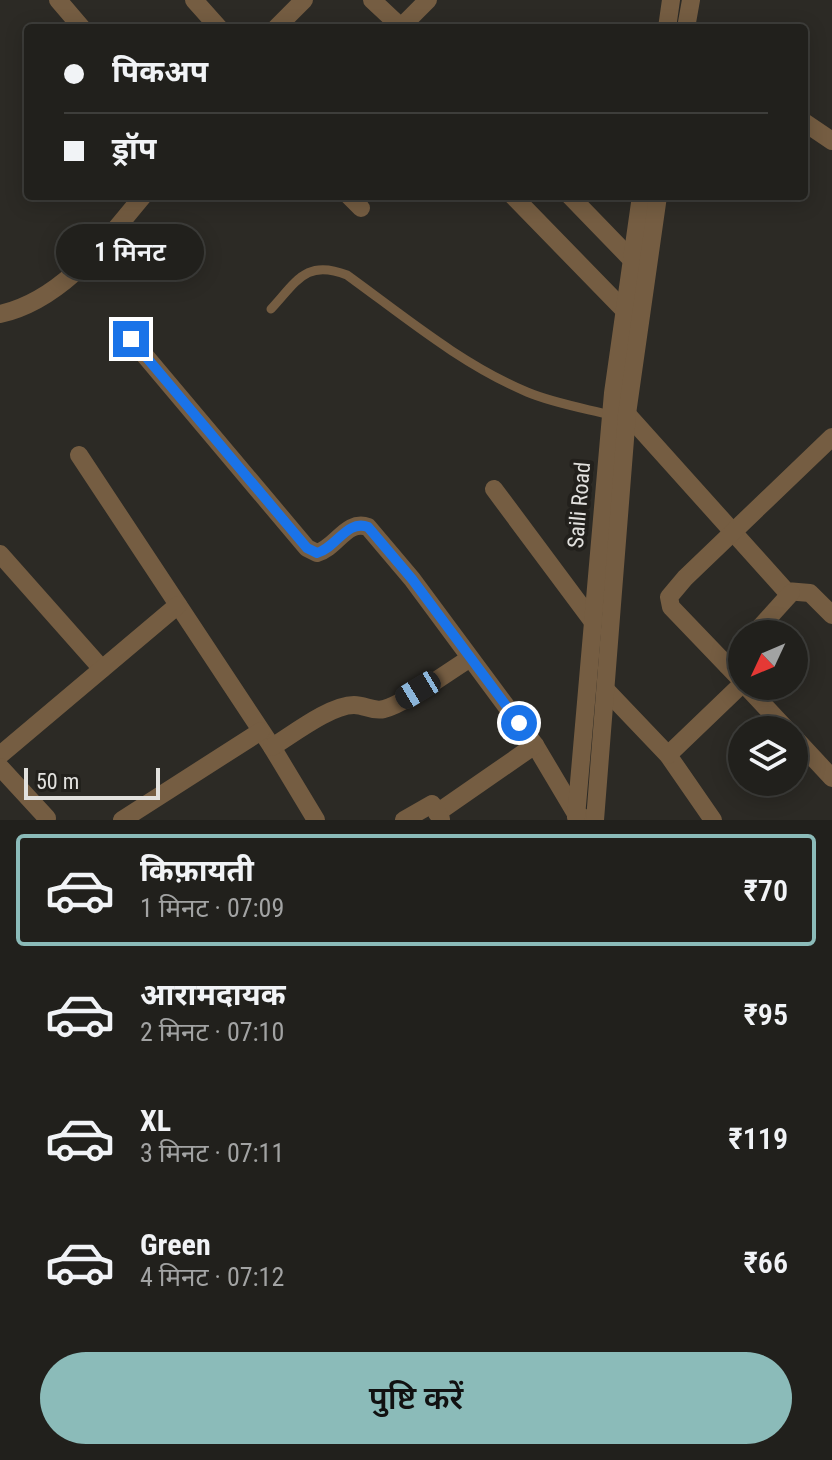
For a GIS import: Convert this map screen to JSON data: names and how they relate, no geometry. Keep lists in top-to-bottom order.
{
  "streets": {
    "street": ["Saili Road"]
  },
  "scale_bar": "50 m",
  "north": "bottom left",
  "page": {
    "banner": ["पिकअप", "ड्रॉप"],
    "bubble": "1 मिनट",
    "scale": "50 m",
    "list": [
      {
        "name": "किफ़ायती",
        "note": "1 मिनट · 07:09",
        "value": "₹70"
      },
      {
        "name": "आरामदायक",
        "note": "2 मिनट · 07:10",
        "value": "₹95"
      },
      {
        "name": "XL",
        "note": "3 मिनट · 07:11",
        "value": "₹119"
      },
      {
        "name": "Green",
        "note": "4 मिनट · 07:12",
        "value": "₹66"
      }
    ],
    "buttons": "पुष्टि करें"
  }
}
